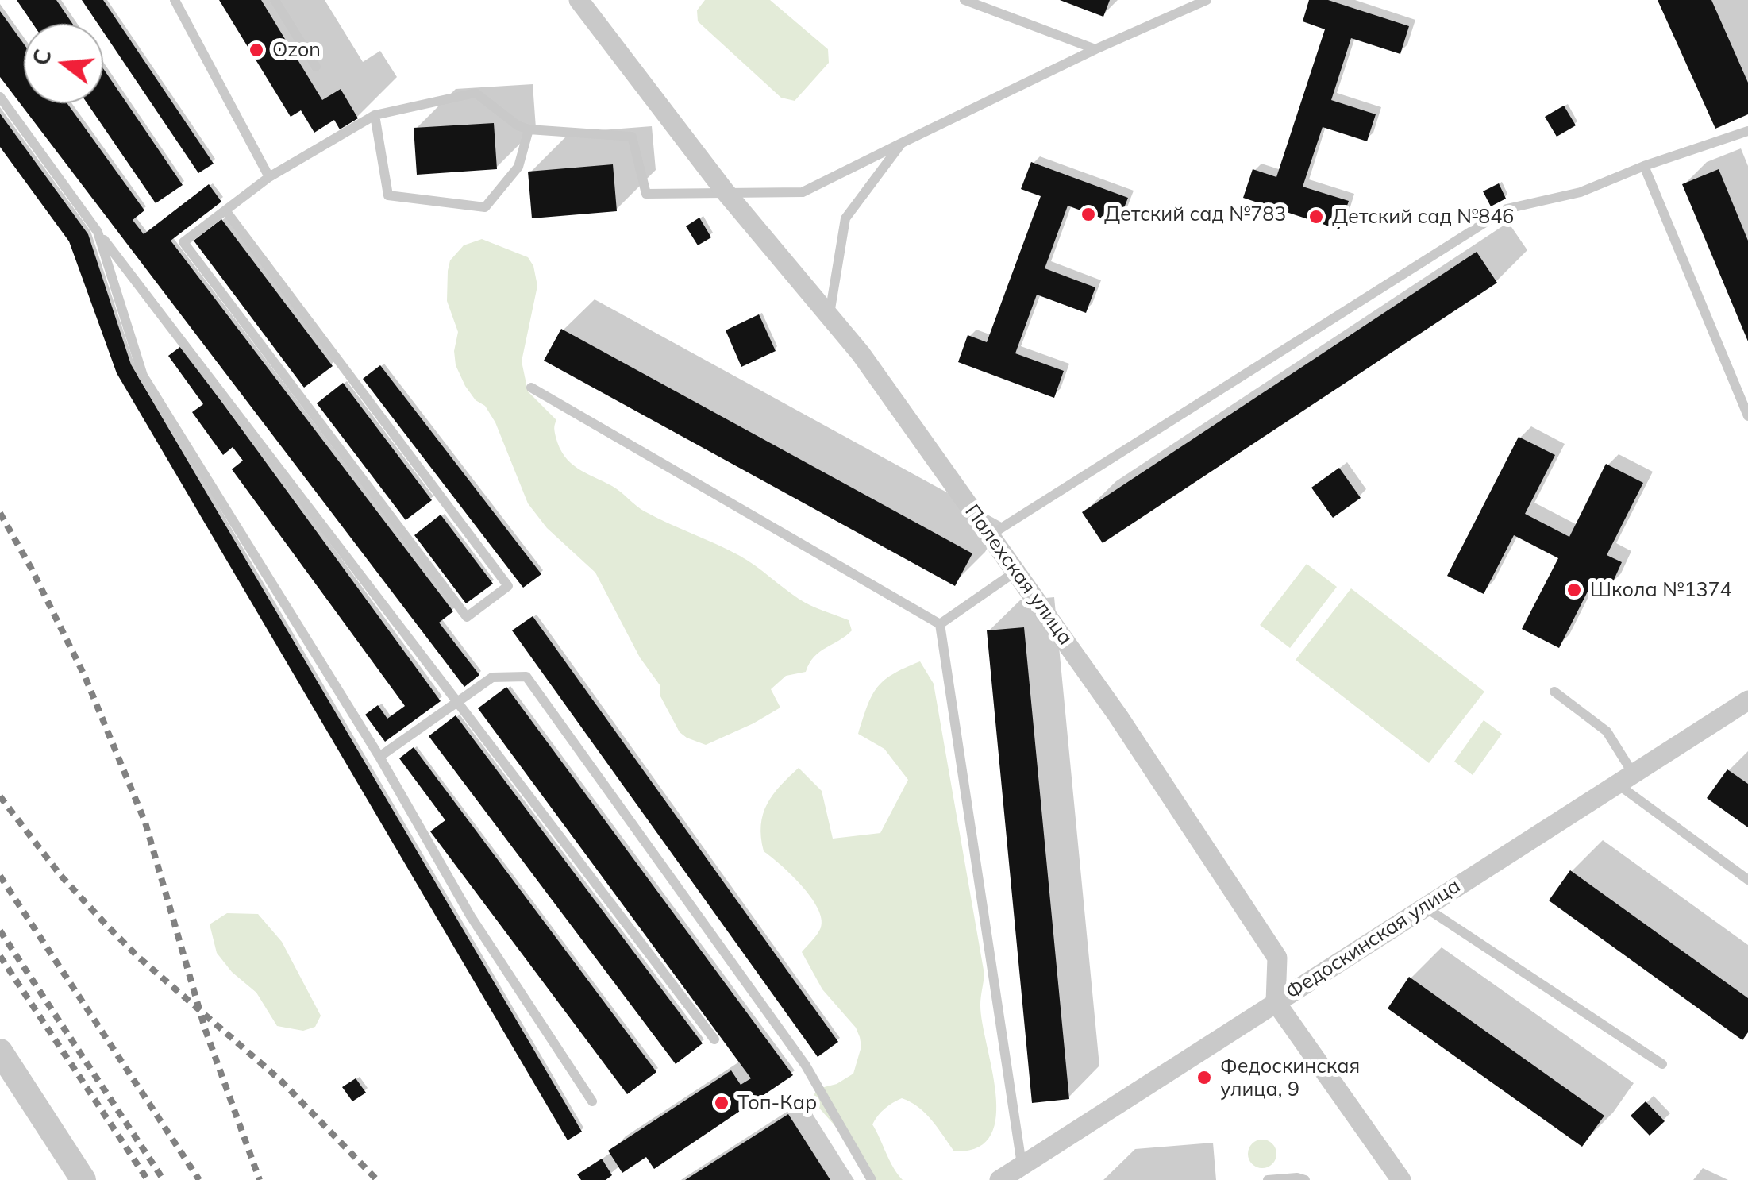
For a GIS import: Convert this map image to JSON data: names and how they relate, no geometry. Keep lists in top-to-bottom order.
{
  "streets": {
    "street": ["Палехская улица", "Федоскинская улица"]
  },
  "crossings": [
    ["Палехская улица", "Федоскинская улица"]
  ],
  "places": [
    "Ozon",
    "Детский сад №783",
    "Детский сад №846",
    "Школа №1374",
    "Федоскинская улица, 9",
    "Топ-Кар"
  ],
  "north": "left"
}
